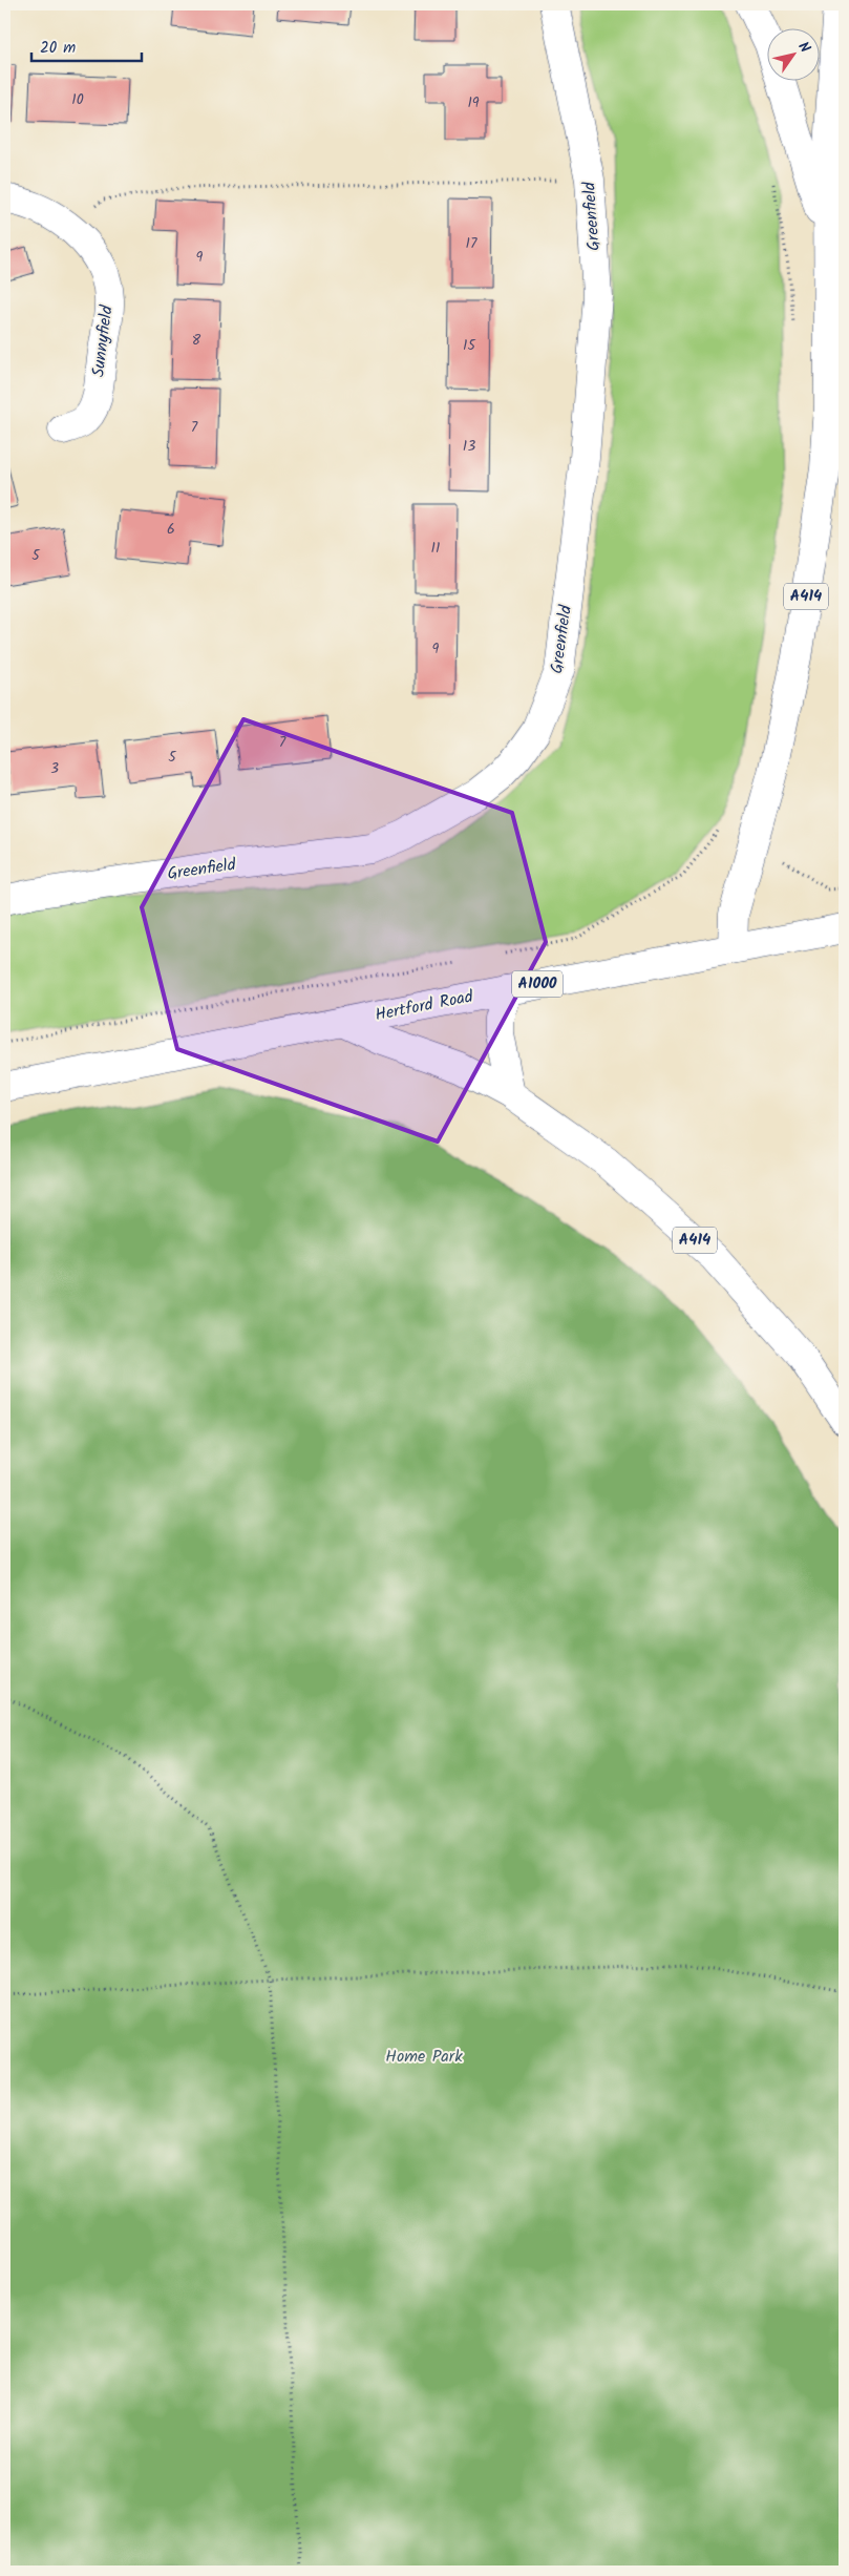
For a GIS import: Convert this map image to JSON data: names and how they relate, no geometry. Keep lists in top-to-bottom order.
{
  "streets": {
    "main road": [
      "Greenfield",
      "Sunnyfield",
      "A414",
      "A1000",
      "Hertford Road"
    ]
  },
  "crossings": [
    ["A414", "Hertford Road"]
  ],
  "parks": ["Home Park"],
  "house_numbers": [
    "10",
    "19",
    "17",
    "9",
    "8",
    "15",
    "7",
    "13",
    "6",
    "11",
    "5",
    "9",
    "7",
    "5",
    "3"
  ],
  "scale_bar": "20 m",
  "north": "top right"
}
